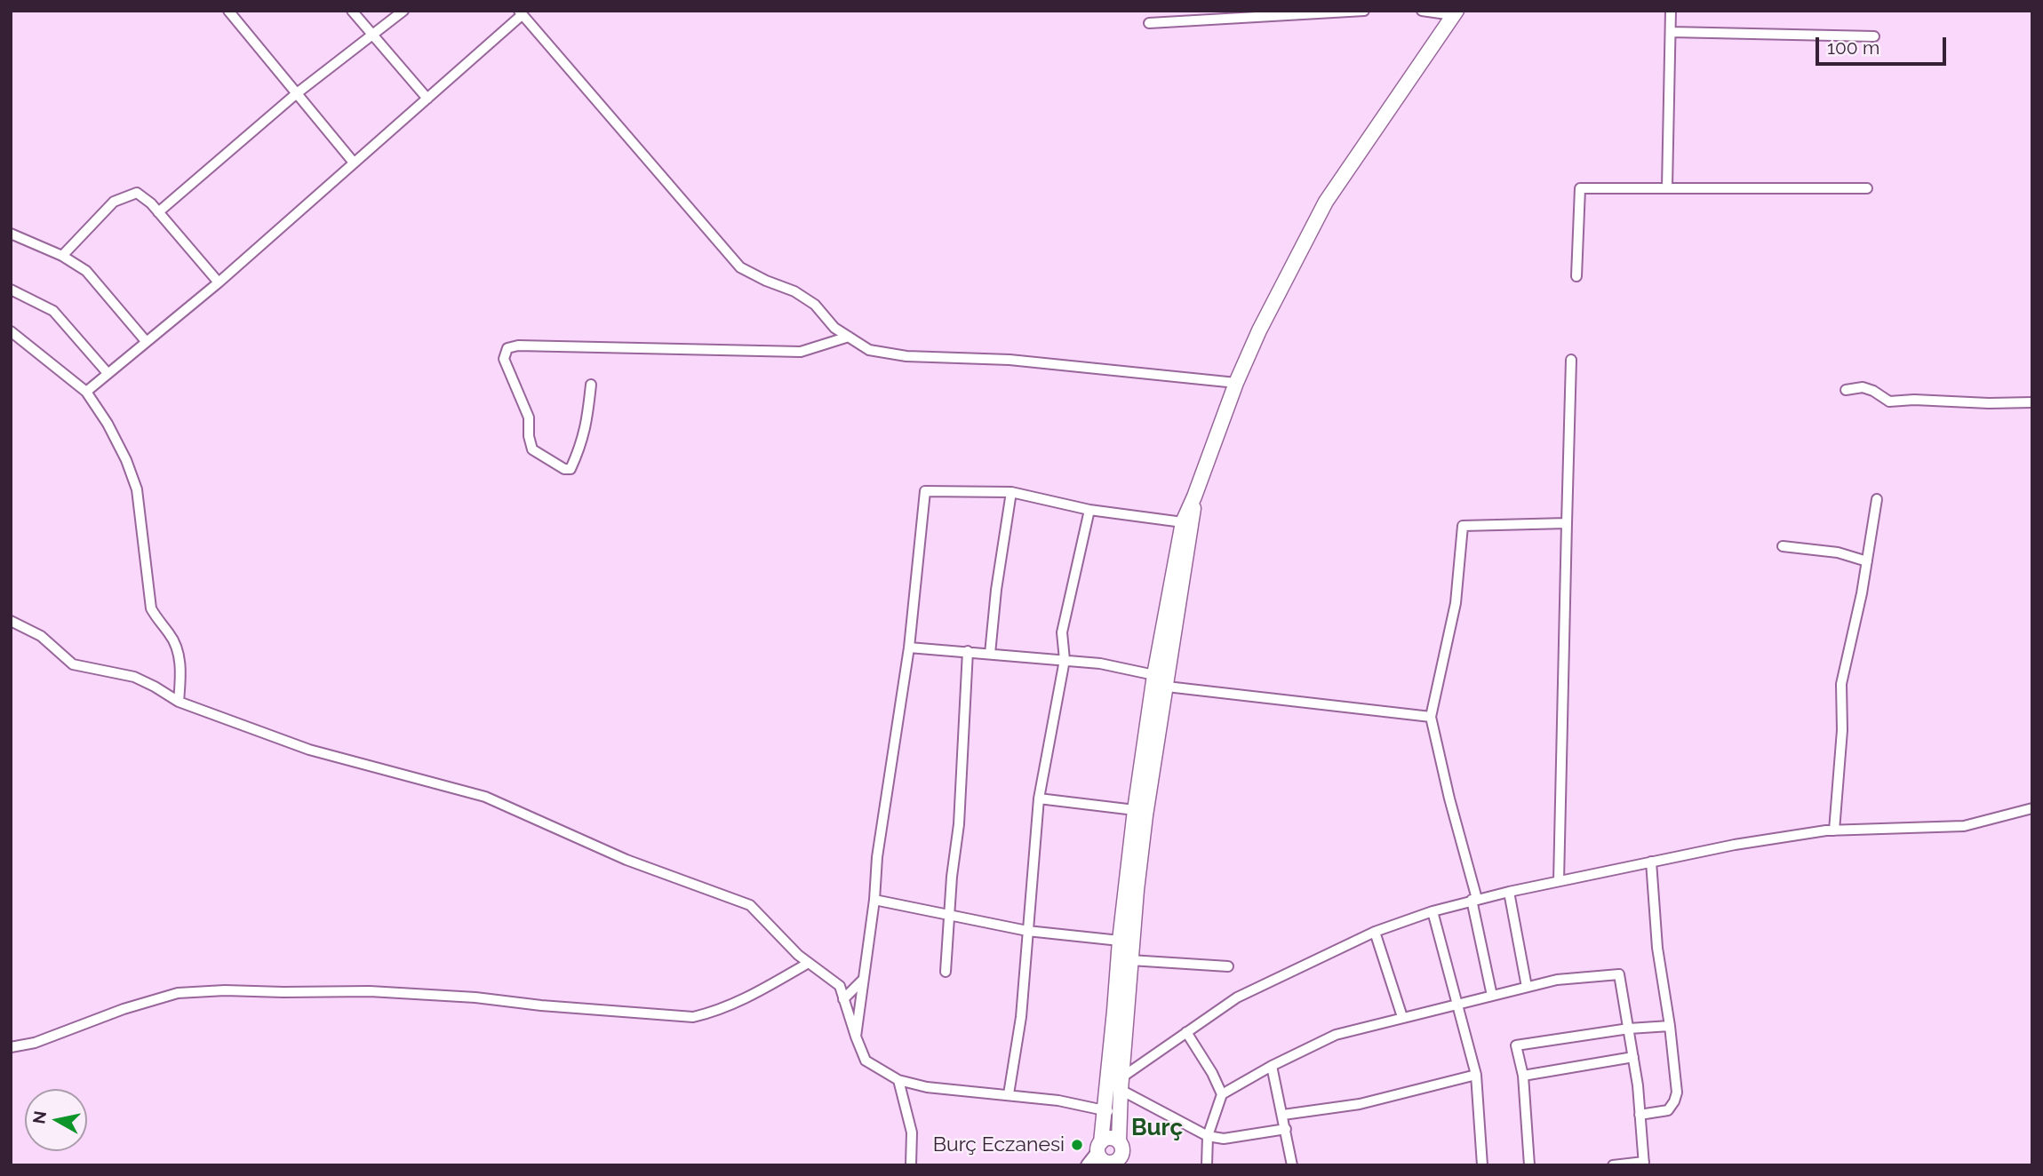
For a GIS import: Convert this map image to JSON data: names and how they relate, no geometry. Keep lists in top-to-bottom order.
{
  "districts": ["Burç"],
  "places": ["Burç Eczanesi"],
  "scale_bar": "100 m",
  "north": "left"
}
